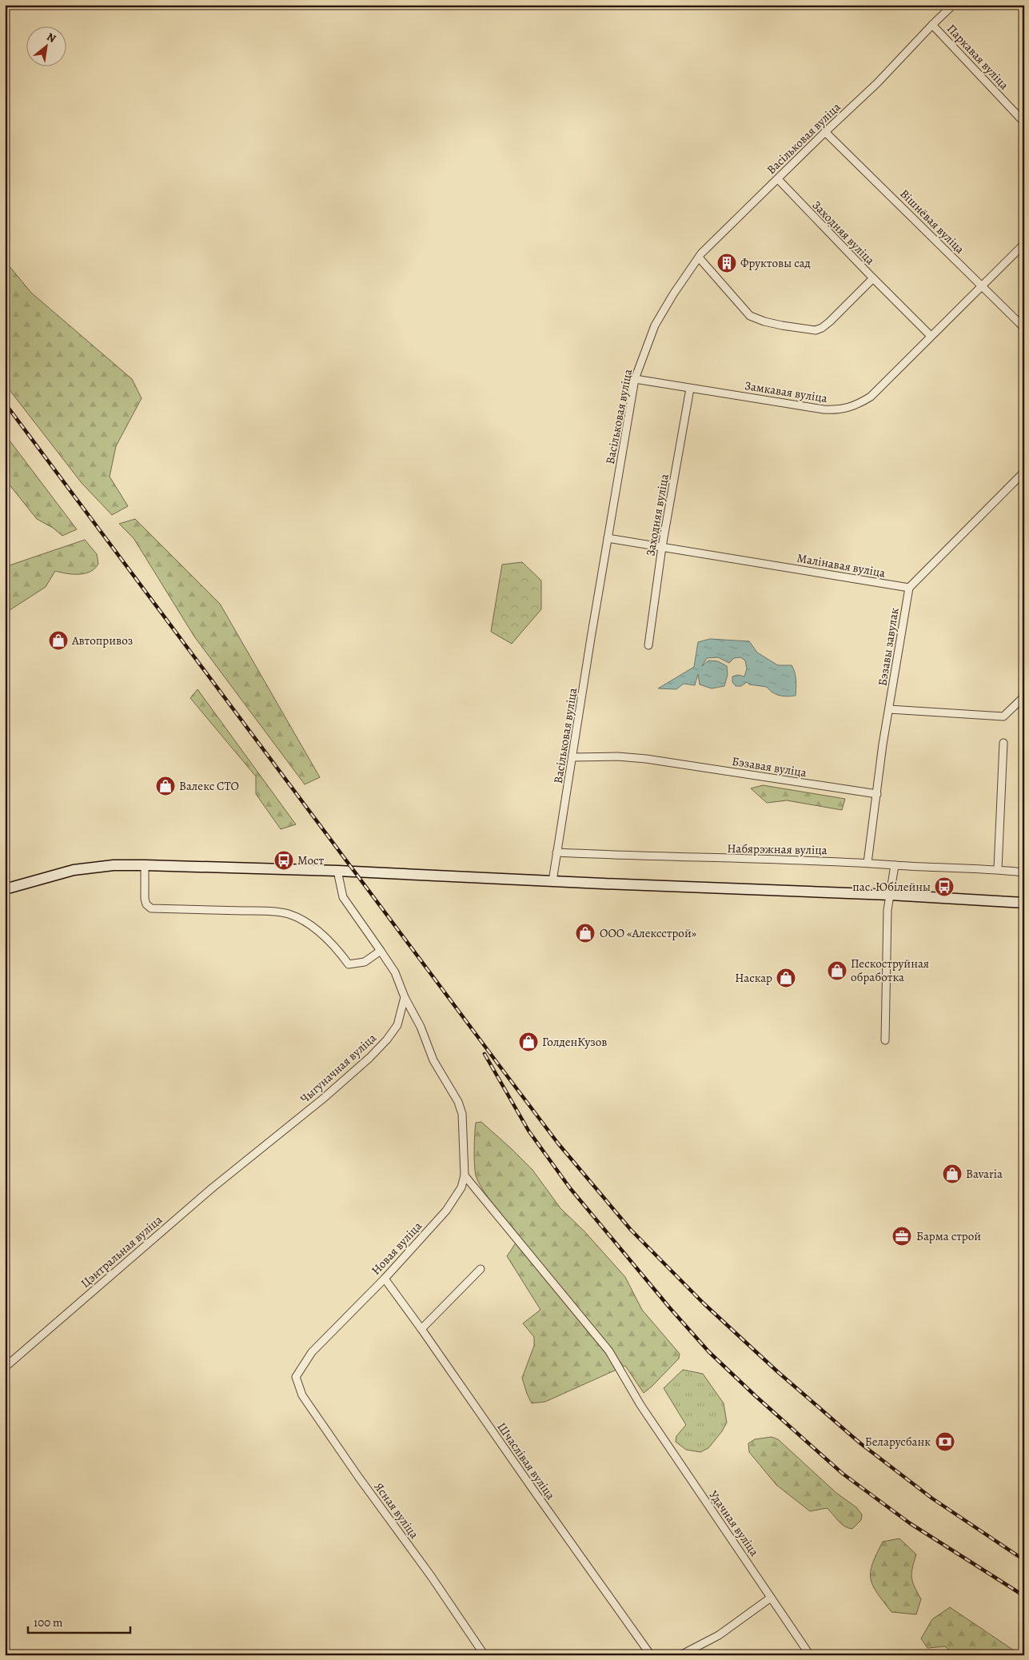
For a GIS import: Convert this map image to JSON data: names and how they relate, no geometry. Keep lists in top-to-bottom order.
{
  "streets": {
    "street": [
      "Паркавая вуліца",
      "Васільковая вуліца",
      "Вішнёвая вуліца",
      "Заходняя вуліца",
      "Замкавая вуліца",
      "Малінавая вуліца",
      "Бэзавы завулак",
      "Бэзавая вуліца",
      "Набярэжная вуліца",
      "Чыгуначная вуліца",
      "Новая вуліца",
      "Цэнтральная вуліца",
      "Шчаслівая вуліца",
      "Ясная вуліца",
      "Удачная вуліца"
    ]
  },
  "crossings": [
    ["Паркавая вуліца", "Васільковая вуліца"],
    ["Васільковая вуліца", "Вішнёвая вуліца"],
    ["Васільковая вуліца", "Заходняя вуліца"],
    ["Васільковая вуліца", "Замкавая вуліца"],
    ["Васільковая вуліца", "Малінавая вуліца"],
    ["Васільковая вуліца", "Бэзавая вуліца"],
    ["Васільковая вуліца", "Набярэжная вуліца"],
    ["Вішнёвая вуліца", "Замкавая вуліца"],
    ["Заходняя вуліца", "Замкавая вуліца"],
    ["Заходняя вуліца", "Малінавая вуліца"],
    ["Малінавая вуліца", "Бэзавы завулак"],
    ["Чыгуначная вуліца", "Новая вуліца"],
    ["Чыгуначная вуліца", "Цэнтральная вуліца"],
    ["Новая вуліца", "Шчаслівая вуліца"],
    ["Новая вуліца", "Ясная вуліца"],
    ["Новая вуліца", "Удачная вуліца"]
  ],
  "places": {
    "building": ["Фруктовы сад"],
    "shop": [
      "Автопривоз",
      "Валекс СТО",
      "ООО «Алексстрой»",
      "Пескоструйная обработка",
      "Наскар",
      "ГолденКузов",
      "Bavaria"
    ],
    "bus stop": ["Мост", "пас. Юбілейны"],
    "office": ["Барма строй"],
    "bank": ["Беларусбанк"]
  },
  "scale_bar": "100 m",
  "north": "top right"
}
